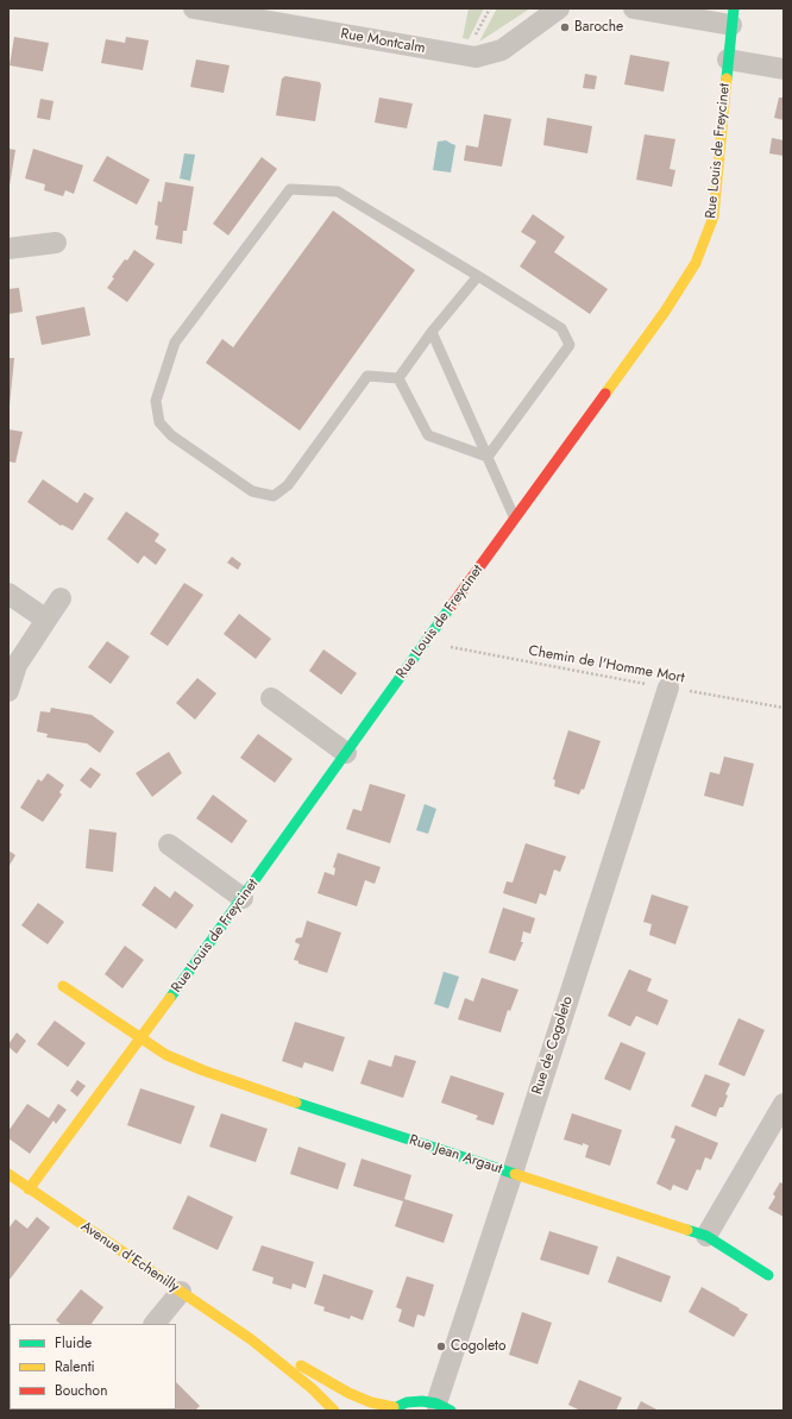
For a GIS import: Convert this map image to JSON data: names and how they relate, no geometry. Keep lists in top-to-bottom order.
{
  "streets": {
    "street": [
      "Rue Montcalm",
      "Rue Louis de Freycinet",
      "Rue de Cogoleto",
      "Rue Jean Argaut",
      "Avenue d'Echenilly"
    ],
    "path": ["Chemin de l'Homme Mort"]
  },
  "crossings": [
    ["Rue Louis de Freycinet", "Chemin de l'Homme Mort"],
    ["Rue Louis de Freycinet", "Rue Jean Argaut"],
    ["Rue Louis de Freycinet", "Avenue d'Echenilly"],
    ["Chemin de l'Homme Mort", "Rue de Cogoleto"],
    ["Rue de Cogoleto", "Rue Jean Argaut"]
  ],
  "places": ["Baroche", "Cogoleto"],
  "legend": ["Fluide", "Ralenti", "Bouchon"]
}
